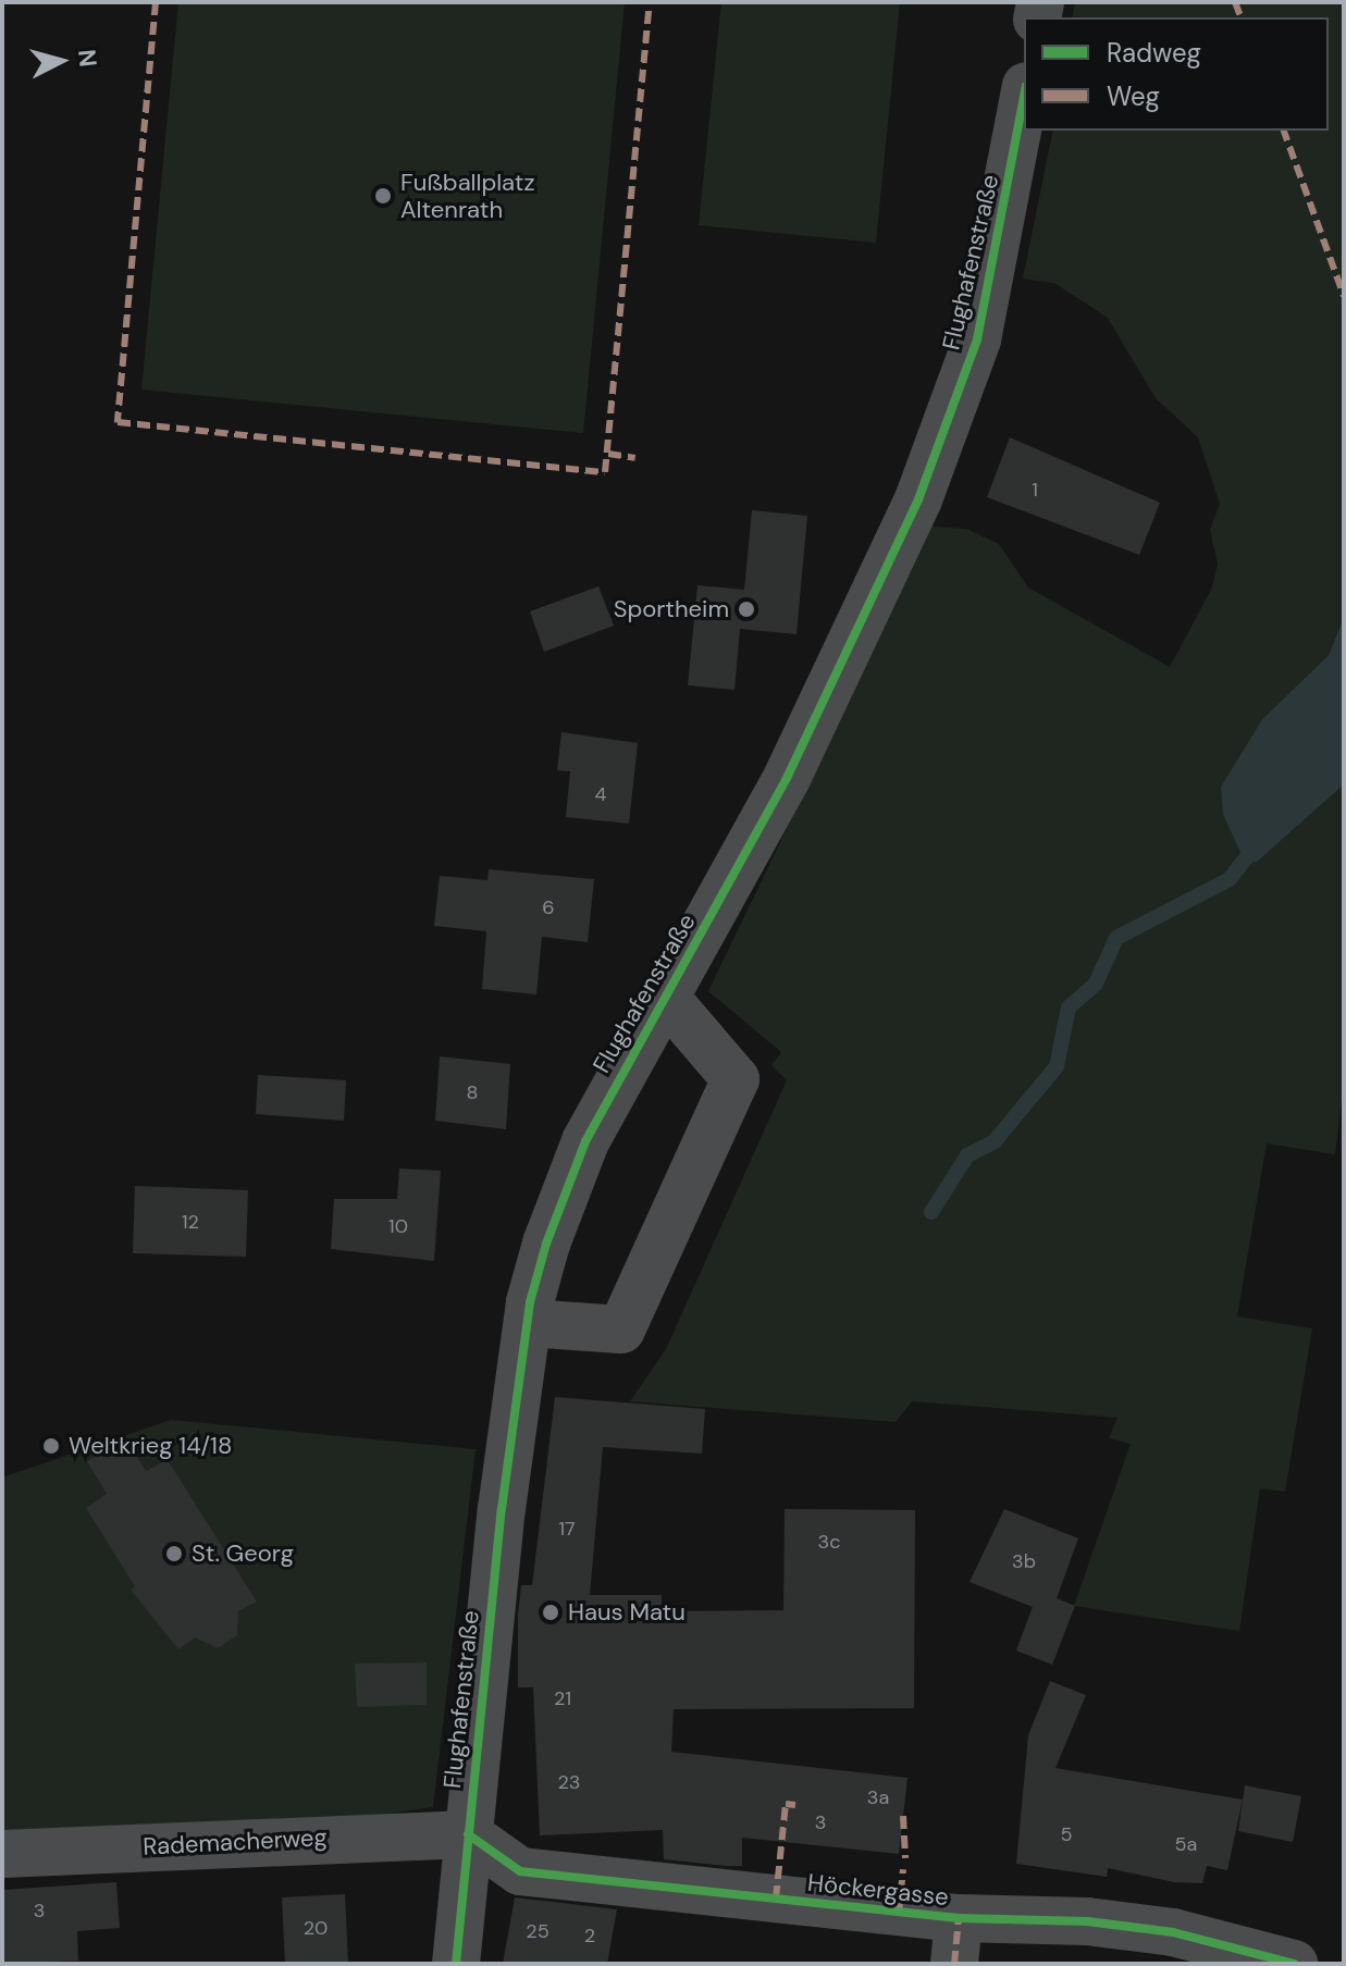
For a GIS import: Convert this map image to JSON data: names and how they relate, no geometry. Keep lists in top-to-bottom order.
{
  "streets": {
    "street": ["Flughafenstraße", "Rademacherweg", "Höckergasse"]
  },
  "crossings": [
    ["Flughafenstraße", "Rademacherweg"],
    ["Flughafenstraße", "Höckergasse"],
    ["Rademacherweg", "Höckergasse"]
  ],
  "places": [
    "Fußballplatz Altenrath",
    "Sportheim",
    "Weltkrieg 14/18",
    "St. Georg",
    "Haus Matu"
  ],
  "house_numbers": [
    "1",
    "4",
    "6",
    "8",
    "12",
    "10",
    "17",
    "3c",
    "3b",
    "21",
    "23",
    "3a",
    "3",
    "5",
    "5a",
    "3",
    "20",
    "25",
    "2"
  ],
  "legend": ["Radweg", "Weg"],
  "north": "right"
}
